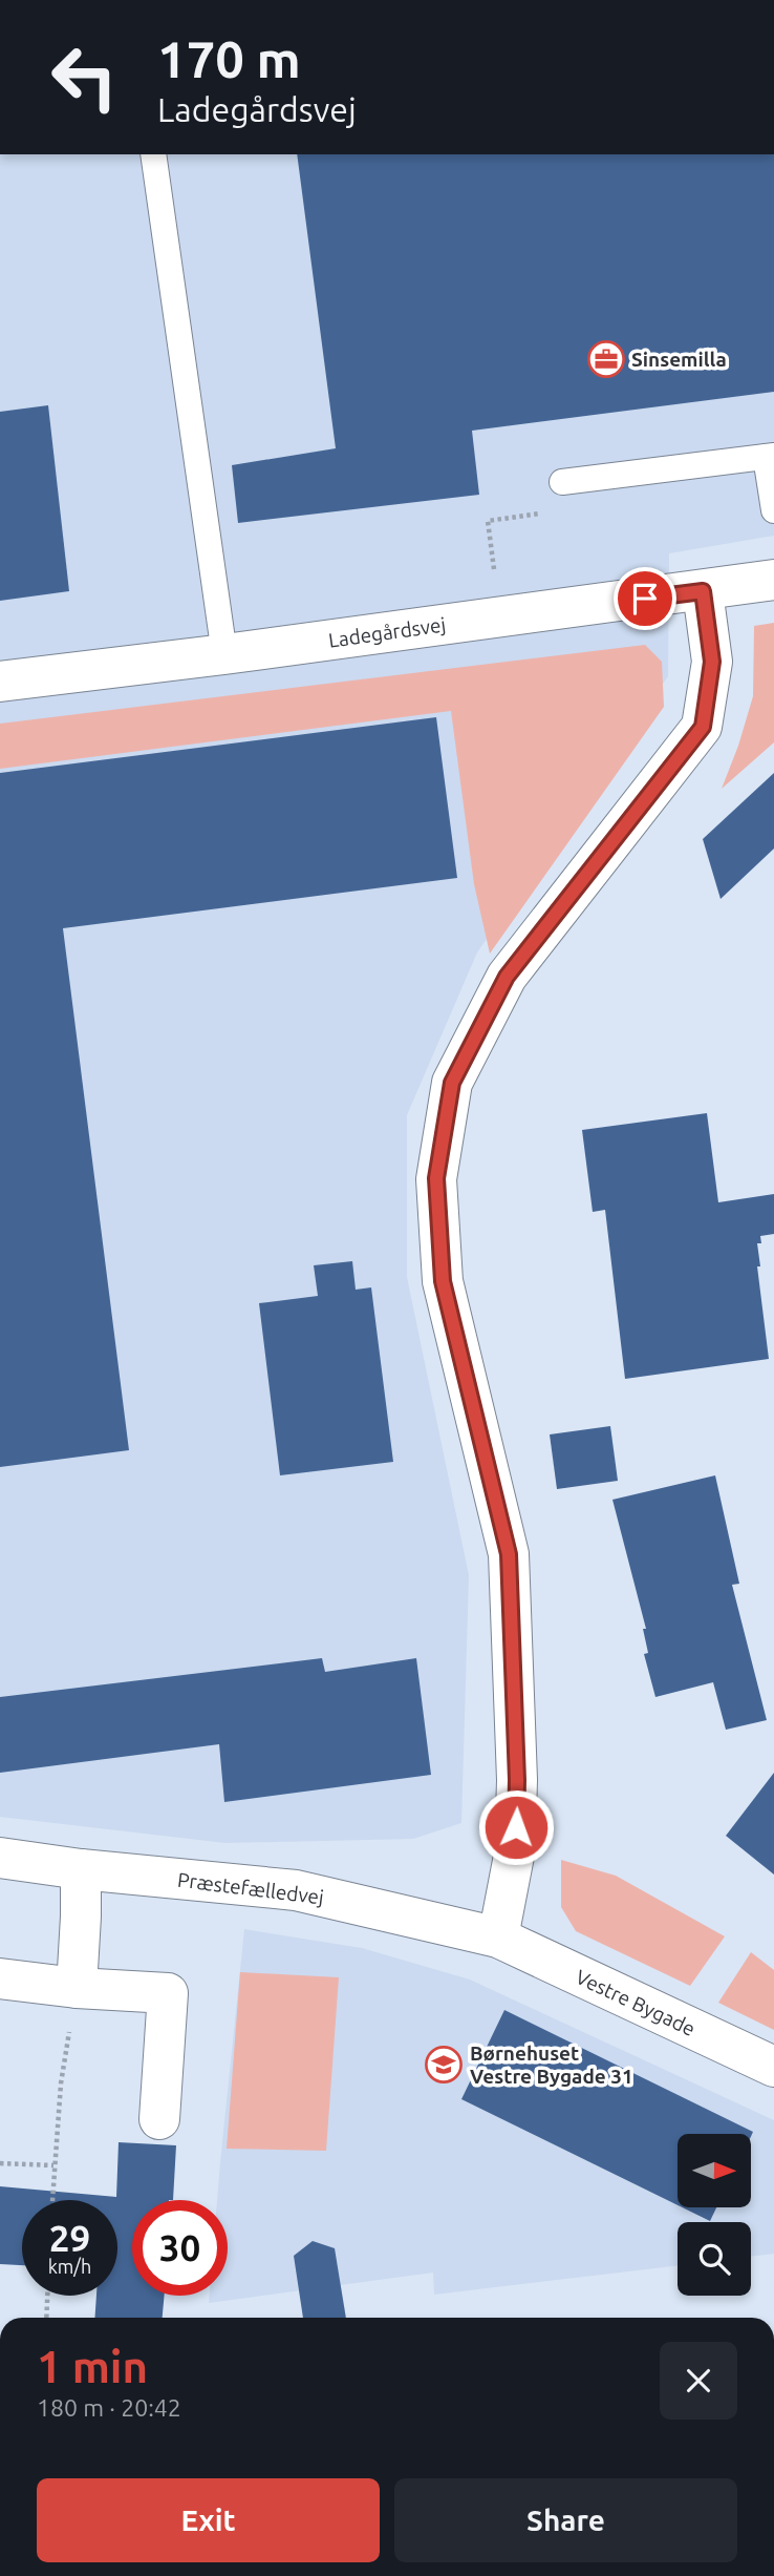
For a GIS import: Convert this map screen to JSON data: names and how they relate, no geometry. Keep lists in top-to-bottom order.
{
  "streets": {
    "street": ["Ladegårdsvej", "Præstefælledvej", "Vestre Bygade"]
  },
  "crossings": [
    ["Præstefælledvej", "Vestre Bygade"]
  ],
  "places": {
    "office": ["Sinsemilla"],
    "school or university": ["Børnehuset Vestre Bygade 31"]
  },
  "north": "right",
  "page": {
    "turn": ["170 m", "Ladegårdsvej"],
    "speed": "29 km/h",
    "limit": "30",
    "heading": ["1 min", "180 m · 20:42"],
    "buttons": ["Exit", "Share"]
  }
}
